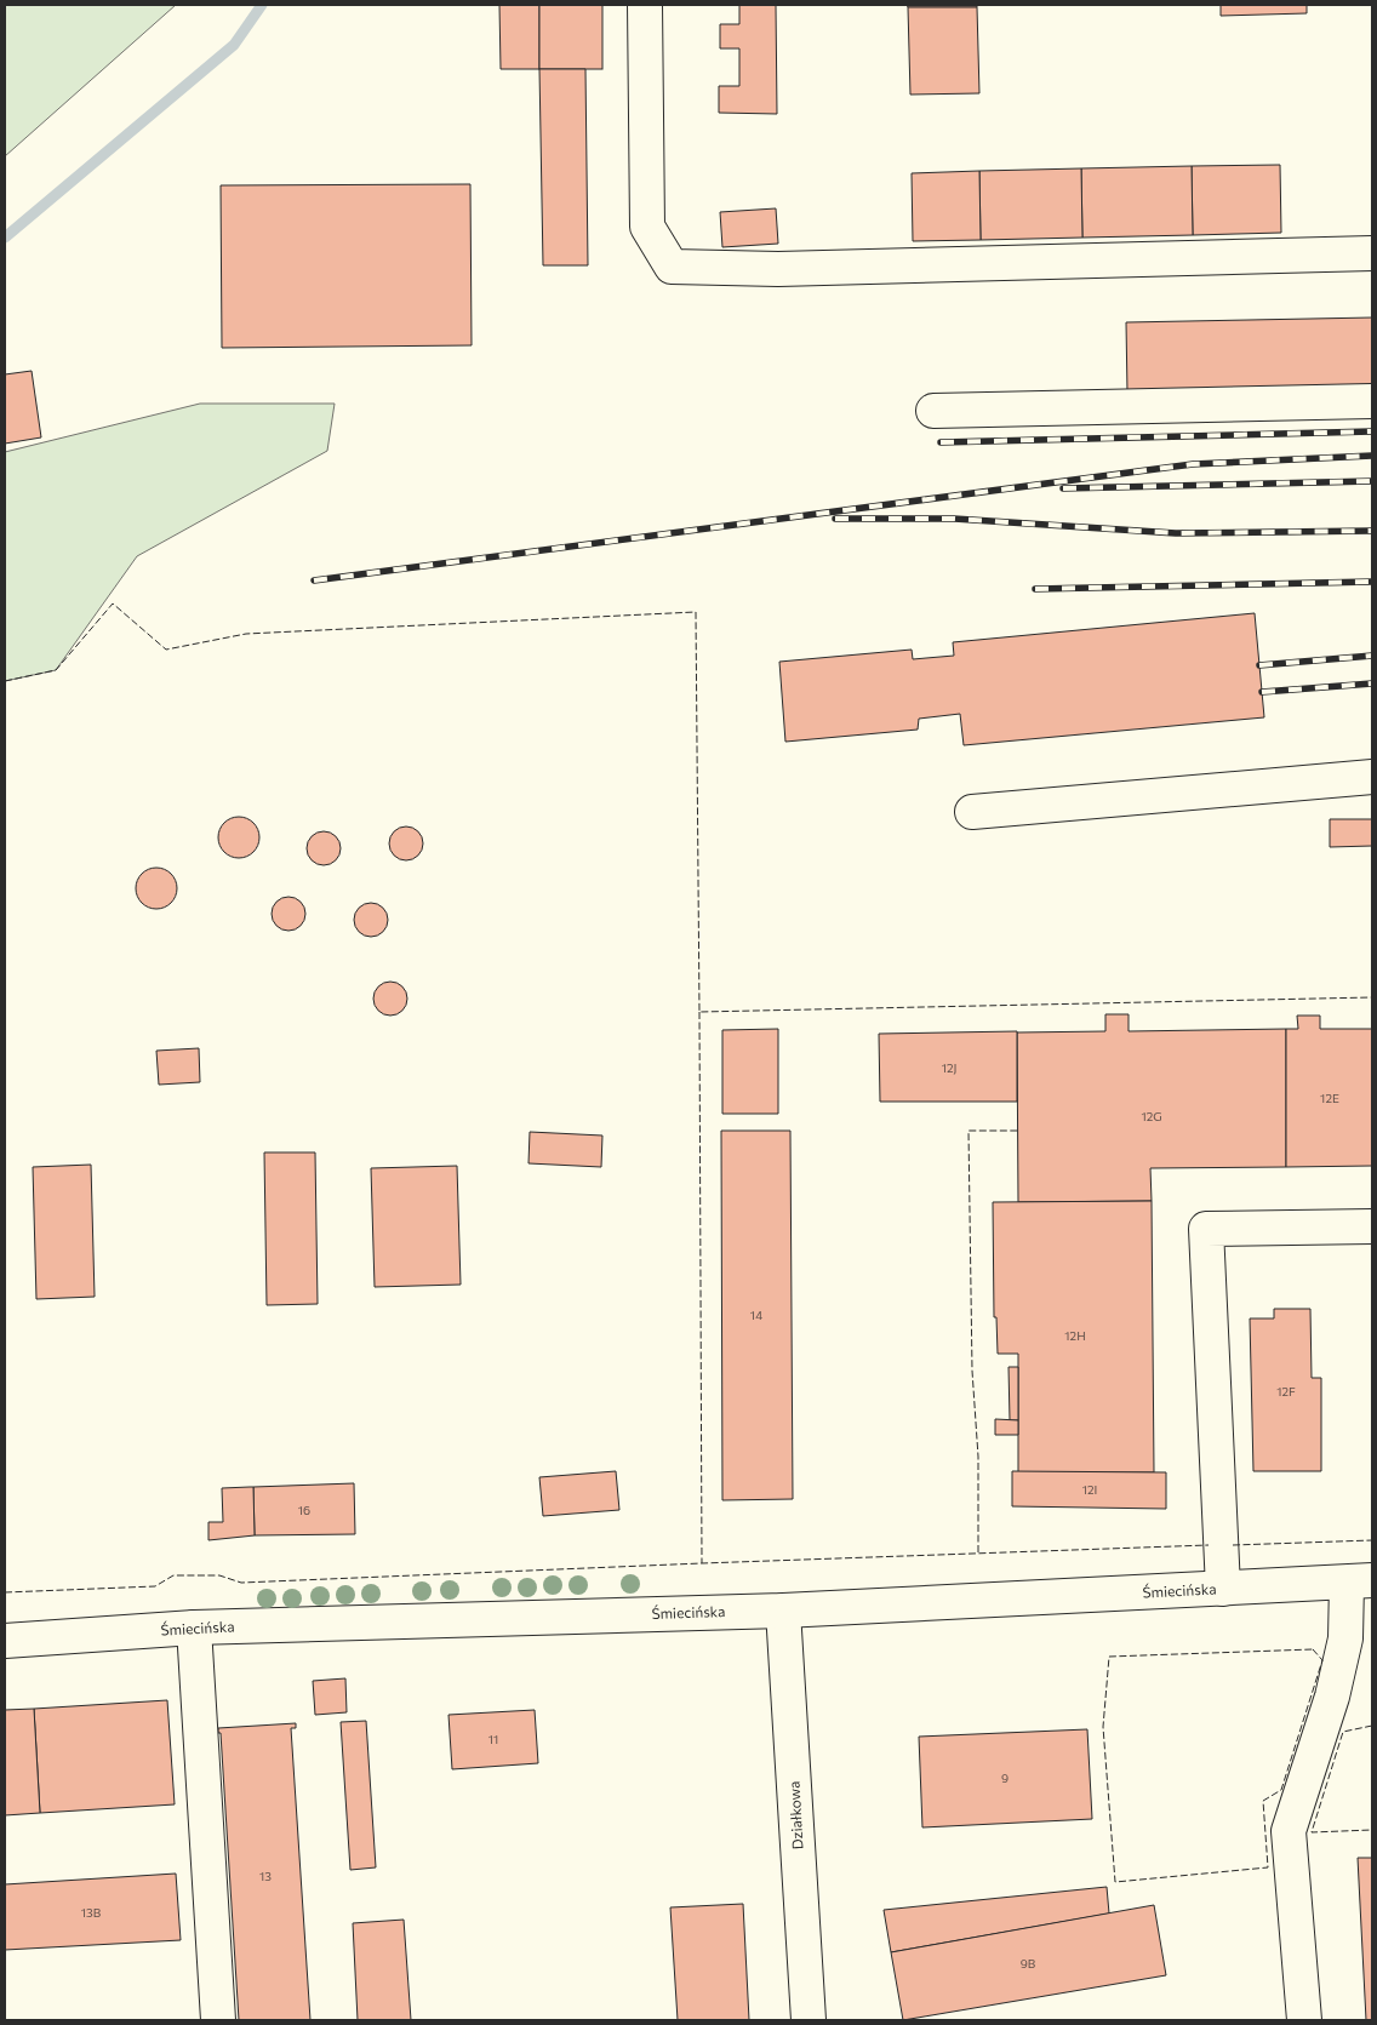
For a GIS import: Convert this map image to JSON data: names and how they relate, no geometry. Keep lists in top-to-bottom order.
{
  "streets": {
    "street": ["Śmiecińska", "Działkowa"]
  },
  "crossings": [
    ["Śmiecińska", "Działkowa"]
  ],
  "house_numbers": [
    "12J",
    "12E",
    "12G",
    "14",
    "12H",
    "12F",
    "12I",
    "16",
    "11",
    "9",
    "13",
    "13B",
    "9B"
  ]
}
